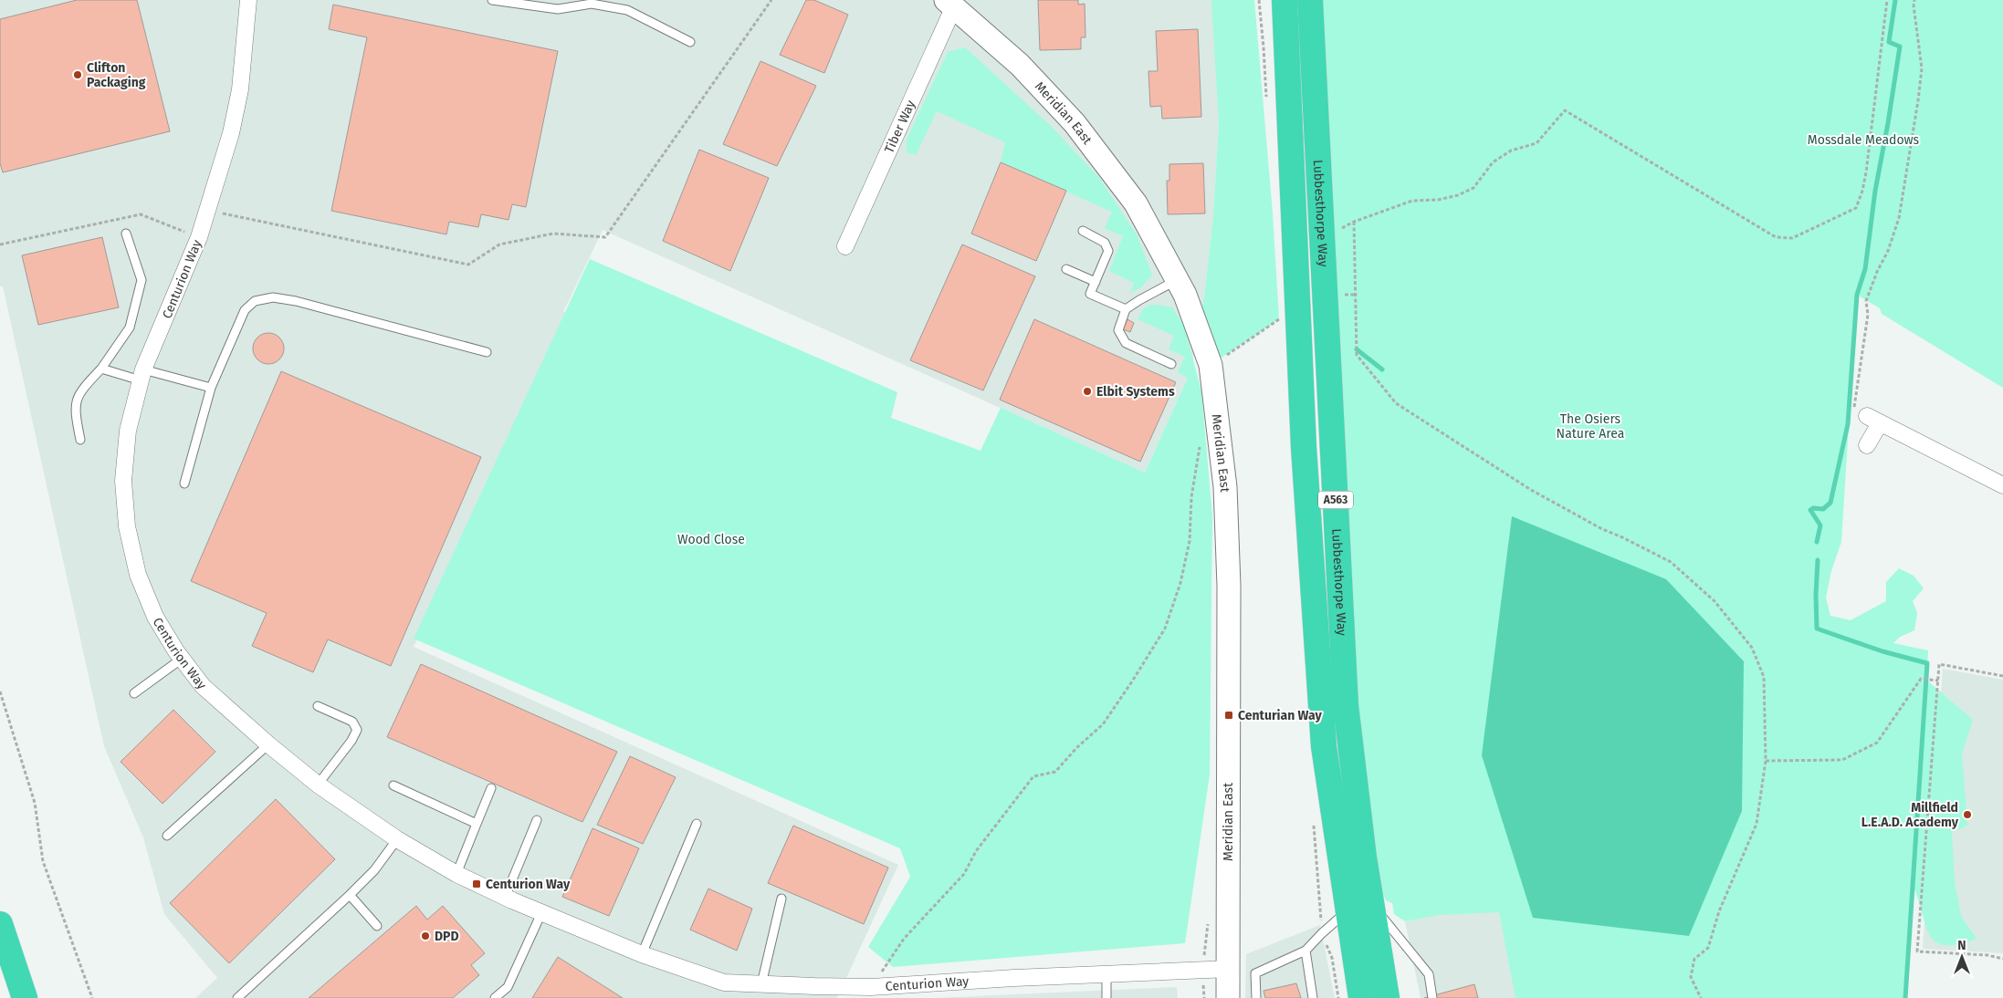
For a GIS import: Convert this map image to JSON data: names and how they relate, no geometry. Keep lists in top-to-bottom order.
{
  "streets": {
    "highway": ["Lubbesthorpe Way", "A563"],
    "street": ["Meridian East", "Tiber Way", "Centurion Way"]
  },
  "crossings": [
    ["Meridian East", "Tiber Way"],
    ["Meridian East", "Centurion Way"]
  ],
  "parks": ["Mossdale Meadows", "The Osiers Nature Area", "Wood Close"],
  "places": {
    "other": [
      "Clifton Packaging",
      "Elbit Systems",
      "Millfield L.E.A.D. Academy",
      "DPD"
    ],
    "transit": ["Centurian Way", "Centurion Way"]
  },
  "north": "top"
}
